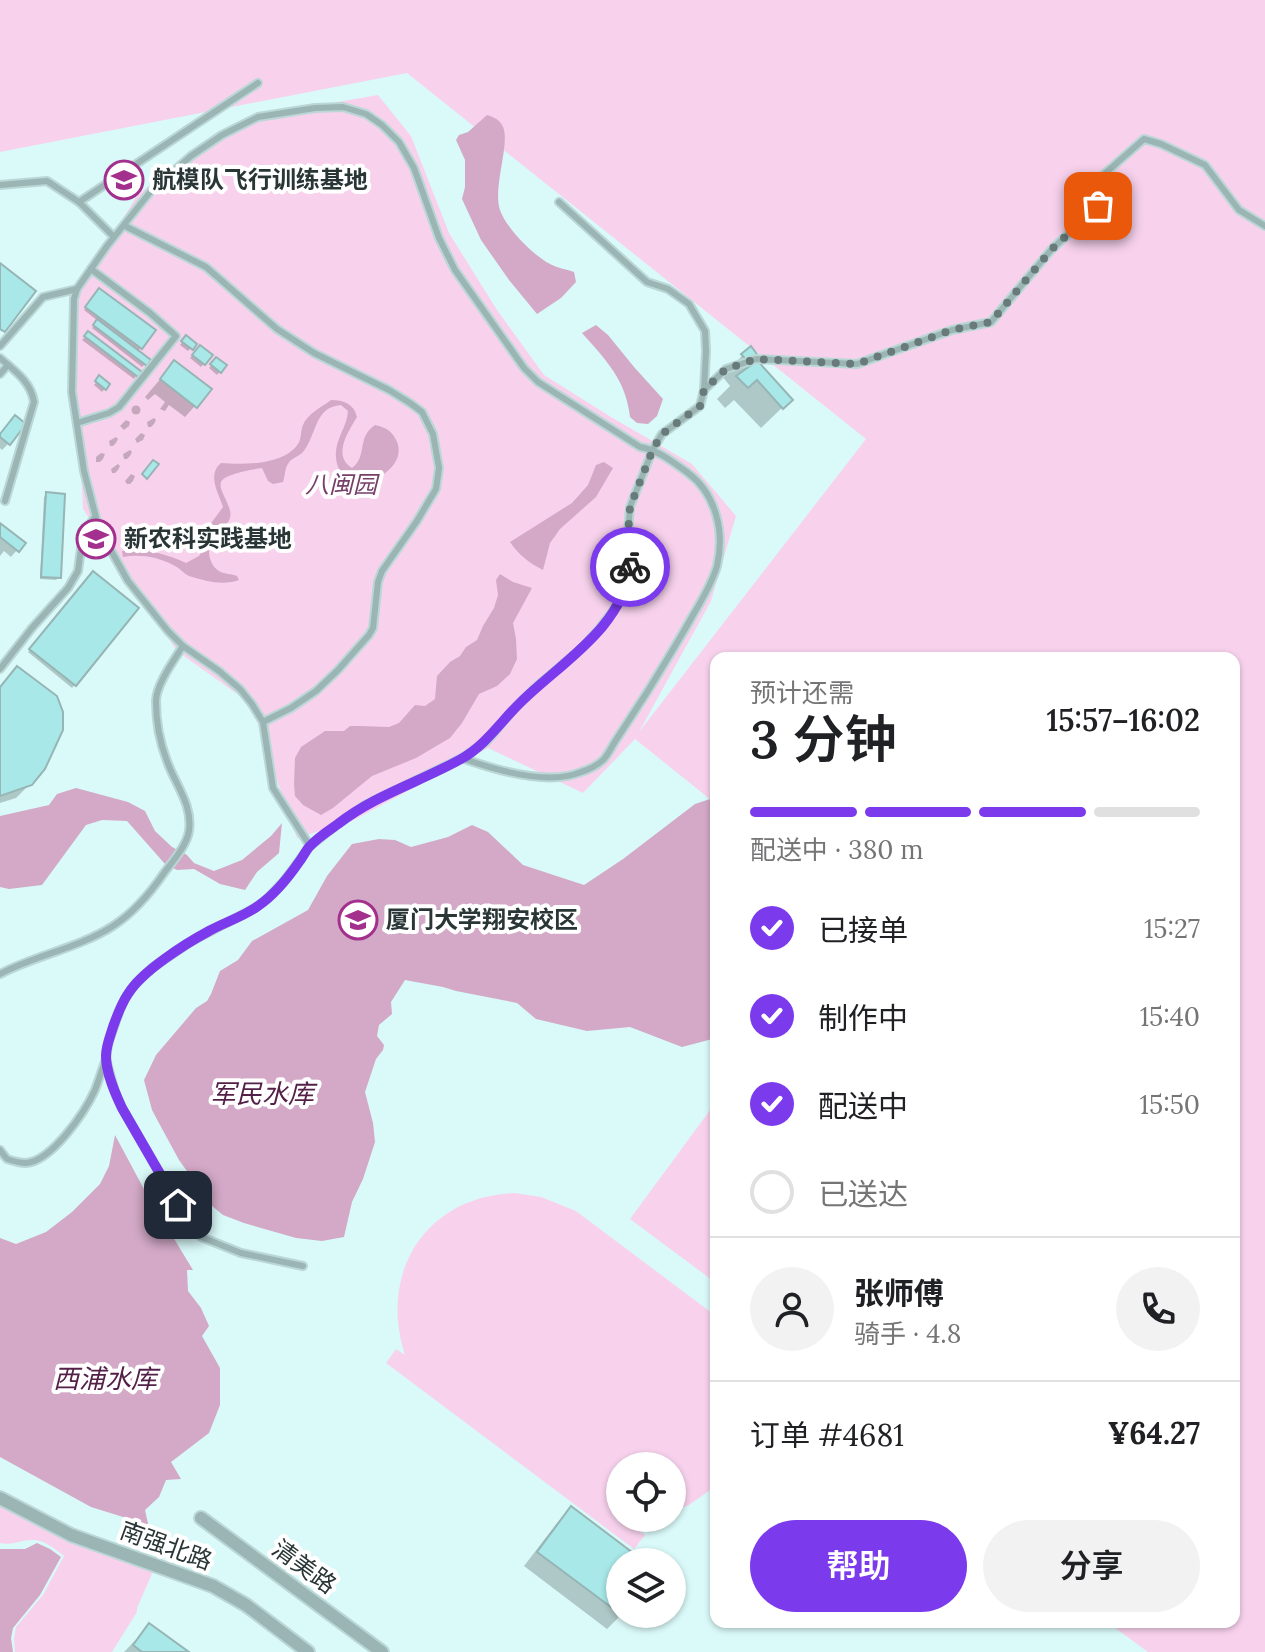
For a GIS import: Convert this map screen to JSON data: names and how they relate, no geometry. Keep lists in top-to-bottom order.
{
  "streets": {
    "street": ["南强北路", "清美路"]
  },
  "water": ["军民水库", "西浦水库"],
  "parks": ["八闽园"],
  "places": {
    "school or university": ["航模队飞行训练基地", "新农科实践基地", "厦门大学翔安校区"]
  },
  "page": {
    "heading": ["3 分钟", "预计还需", "15:57–16:02"],
    "panel": [
      "张师傅",
      "骑手 · 4.8",
      "订单 #4681",
      "¥64.27"
    ],
    "bar": "配送中 · 380 m",
    "list": [
      ["已接单", "15:27"],
      ["制作中", "15:40"],
      ["配送中", "15:50"],
      "已送达"
    ],
    "buttons": ["帮助", "分享"]
  }
}
